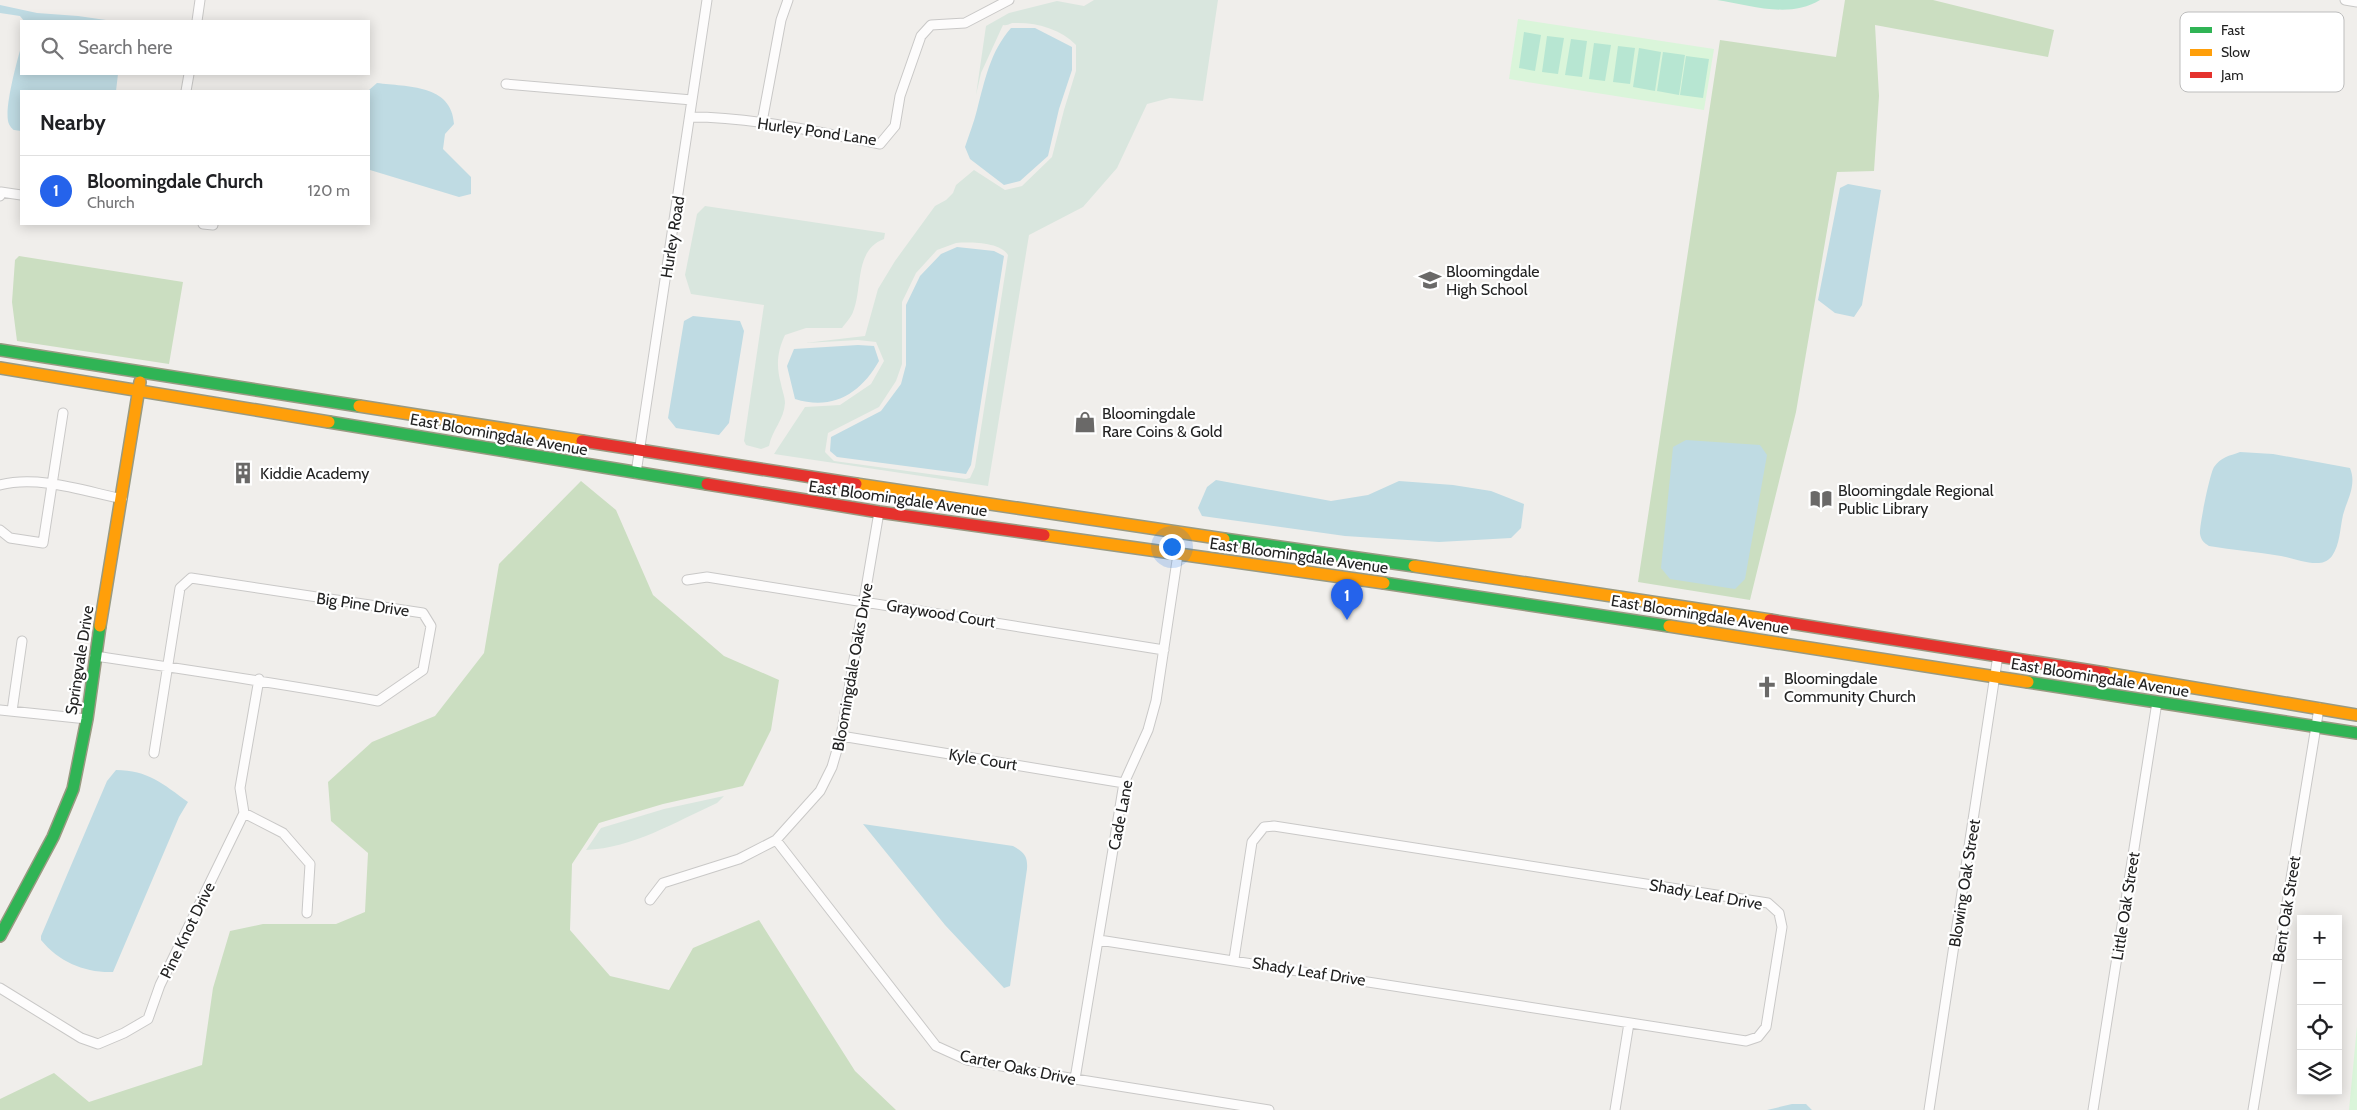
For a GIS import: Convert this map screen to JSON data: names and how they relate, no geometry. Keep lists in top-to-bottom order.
{
  "streets": {
    "main road": ["East Bloomingdale Avenue", "Springvale Drive"],
    "street": [
      "Hurley Pond Lane",
      "Hurley Road",
      "Big Pine Drive",
      "Graywood Court",
      "Bloomingdale Oaks Drive",
      "Kyle Court",
      "Cade Lane",
      "Blowing Oak Street",
      "Shady Leaf Drive",
      "Little Oak Street",
      "Bent Oak Street",
      "Pine Knot Drive",
      "Carter Oaks Drive"
    ]
  },
  "crossings": [
    ["Hurley Pond Lane", "Hurley Road"],
    ["Hurley Road", "East Bloomingdale Avenue"],
    ["East Bloomingdale Avenue", "Springvale Drive"],
    ["East Bloomingdale Avenue", "Bloomingdale Oaks Drive"],
    ["East Bloomingdale Avenue", "Cade Lane"],
    ["East Bloomingdale Avenue", "Blowing Oak Street"],
    ["East Bloomingdale Avenue", "Little Oak Street"],
    ["East Bloomingdale Avenue", "Bent Oak Street"],
    ["Big Pine Drive", "Springvale Drive"],
    ["Graywood Court", "Bloomingdale Oaks Drive"],
    ["Graywood Court", "Cade Lane"],
    ["Bloomingdale Oaks Drive", "Kyle Court"],
    ["Bloomingdale Oaks Drive", "Carter Oaks Drive"],
    ["Kyle Court", "Cade Lane"],
    ["Cade Lane", "Shady Leaf Drive"],
    ["Cade Lane", "Carter Oaks Drive"]
  ],
  "places": {
    "school or university": ["Bloomingdale High School"],
    "shop": ["Bloomingdale Rare Coins & Gold"],
    "building": ["Kiddie Academy"],
    "library": ["Bloomingdale Regional Public Library"],
    "church": ["Bloomingdale Community Church"]
  },
  "legend": ["Fast", "Slow", "Jam"],
  "page": {
    "search": "Search here",
    "heading": "Nearby",
    "list": [
      {
        "mark": "1",
        "name": "Bloomingdale Church",
        "note": "Church",
        "value": "120 m"
      }
    ],
    "pins": "1",
    "map_buttons": ["+", "−"]
  }
}
